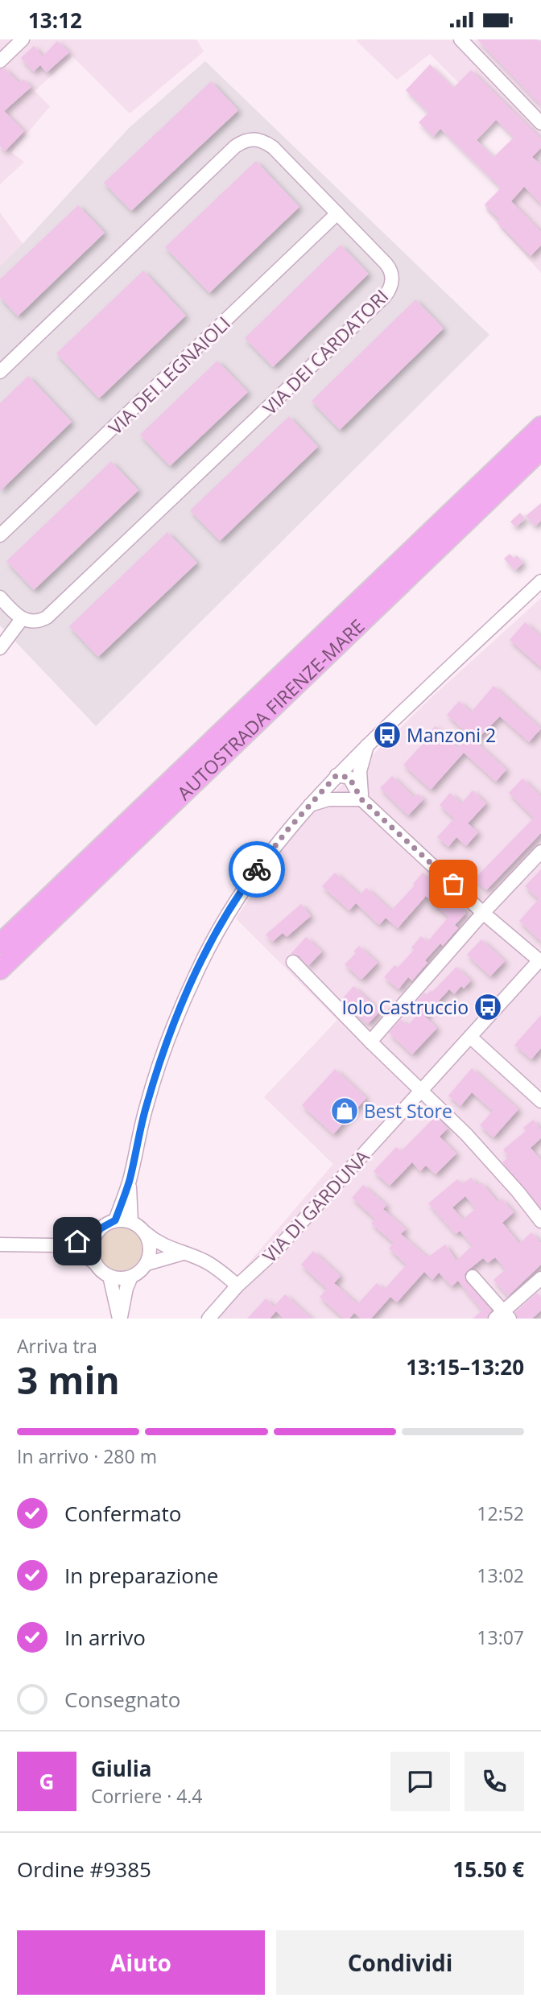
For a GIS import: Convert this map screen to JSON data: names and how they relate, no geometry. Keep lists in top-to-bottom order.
{
  "streets": {
    "highway": ["AUTOSTRADA FIRENZE-MARE"],
    "street": ["VIA DEI CARDATORI", "VIA DEI LEGNAIOLI", "VIA DI GARDUNA"]
  },
  "crossings": [
    ["VIA DEI CARDATORI", "VIA DEI LEGNAIOLI"]
  ],
  "places": {
    "bus stop": ["Manzoni 2", "Iolo Castruccio"],
    "shop": ["Best Store"]
  },
  "page": {
    "status": "13:12",
    "heading": ["3 min", "Arriva tra", "13:15–13:20"],
    "panel": [
      "Giulia",
      "Corriere · 4.4",
      "Ordine #9385",
      "15.50 €"
    ],
    "bar": "In arrivo · 280 m",
    "list": [
      ["Confermato", "12:52"],
      ["In preparazione", "13:02"],
      ["In arrivo", "13:07"],
      "Consegnato"
    ],
    "round": "G",
    "buttons": ["Aiuto", "Condividi"]
  }
}
